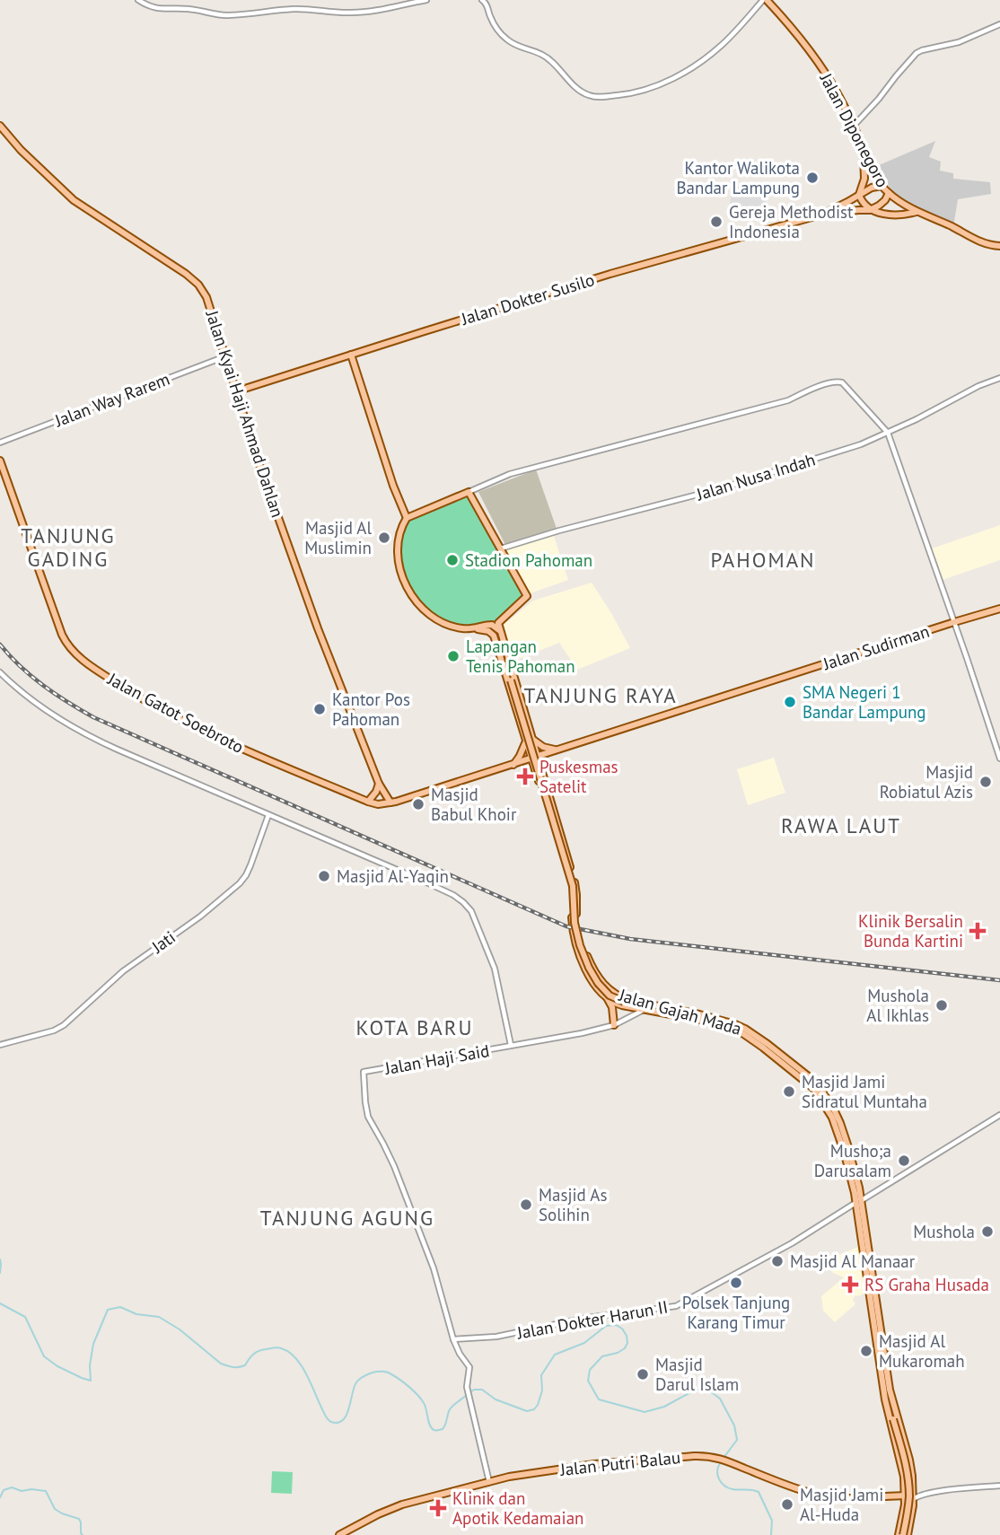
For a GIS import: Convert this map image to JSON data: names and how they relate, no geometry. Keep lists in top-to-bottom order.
{
  "streets": {
    "main road": [
      "Jalan Diponegoro",
      "Jalan Dokter Susilo",
      "Jalan Kyai Haji Ahmad Dahlan",
      "Jalan Sudirman",
      "Jalan Gatot Soebroto",
      "Jalan Gajah Mada",
      "Jalan Putri Balau"
    ],
    "street": [
      "Jalan Way Rarem",
      "Jalan Nusa Indah",
      "Jati",
      "Jalan Haji Said",
      "Jalan Dokter Harun II"
    ]
  },
  "crossings": [
    ["Jalan Diponegoro", "Jalan Dokter Susilo"],
    ["Jalan Dokter Susilo", "Jalan Kyai Haji Ahmad Dahlan"],
    ["Jalan Way Rarem", "Jalan Kyai Haji Ahmad Dahlan"],
    ["Jalan Kyai Haji Ahmad Dahlan", "Jalan Sudirman"],
    ["Jalan Sudirman", "Jalan Gatot Soebroto"],
    ["Jalan Sudirman", "Jalan Gajah Mada"],
    ["Jalan Gajah Mada", "Jalan Haji Said"],
    ["Jalan Gajah Mada", "Jalan Dokter Harun II"],
    ["Jalan Gajah Mada", "Jalan Putri Balau"],
    ["Jalan Haji Said", "Jalan Dokter Harun II"]
  ],
  "districts": [
    "TANJUNG GADING",
    "PAHOMAN",
    "TANJUNG RAYA",
    "RAWA LAUT",
    "KOTA BARU",
    "TANJUNG AGUNG"
  ],
  "places": {
    "other": [
      "Kantor Walikota Bandar Lampung",
      "Gereja Methodist Indonesia",
      "Masjid Al Muslimin",
      "Stadion Pahoman",
      "Lapangan Tenis Pahoman",
      "SMA Negeri 1 Bandar Lampung",
      "Kantor Pos Pahoman",
      "Masjid Robiatul Azis",
      "Masjid Babul Khoir",
      "Masjid Al-Yaqin",
      "Mushola Al Ikhlas",
      "Masjid Jami Sidratul Muntaha",
      "Musho;a Darusalam",
      "Masjid As Solihin",
      "Mushola",
      "Masjid Al Manaar",
      "Polsek Tanjung Karang Timur",
      "Masjid Al Mukaromah",
      "Masjid Darul Islam",
      "Masjid Jami Al-Huda"
    ],
    "health": [
      "Puskesmas Satelit",
      "Klinik Bersalin Bunda Kartini",
      "RS Graha Husada",
      "Klinik dan Apotik Kedamaian"
    ]
  }
}
